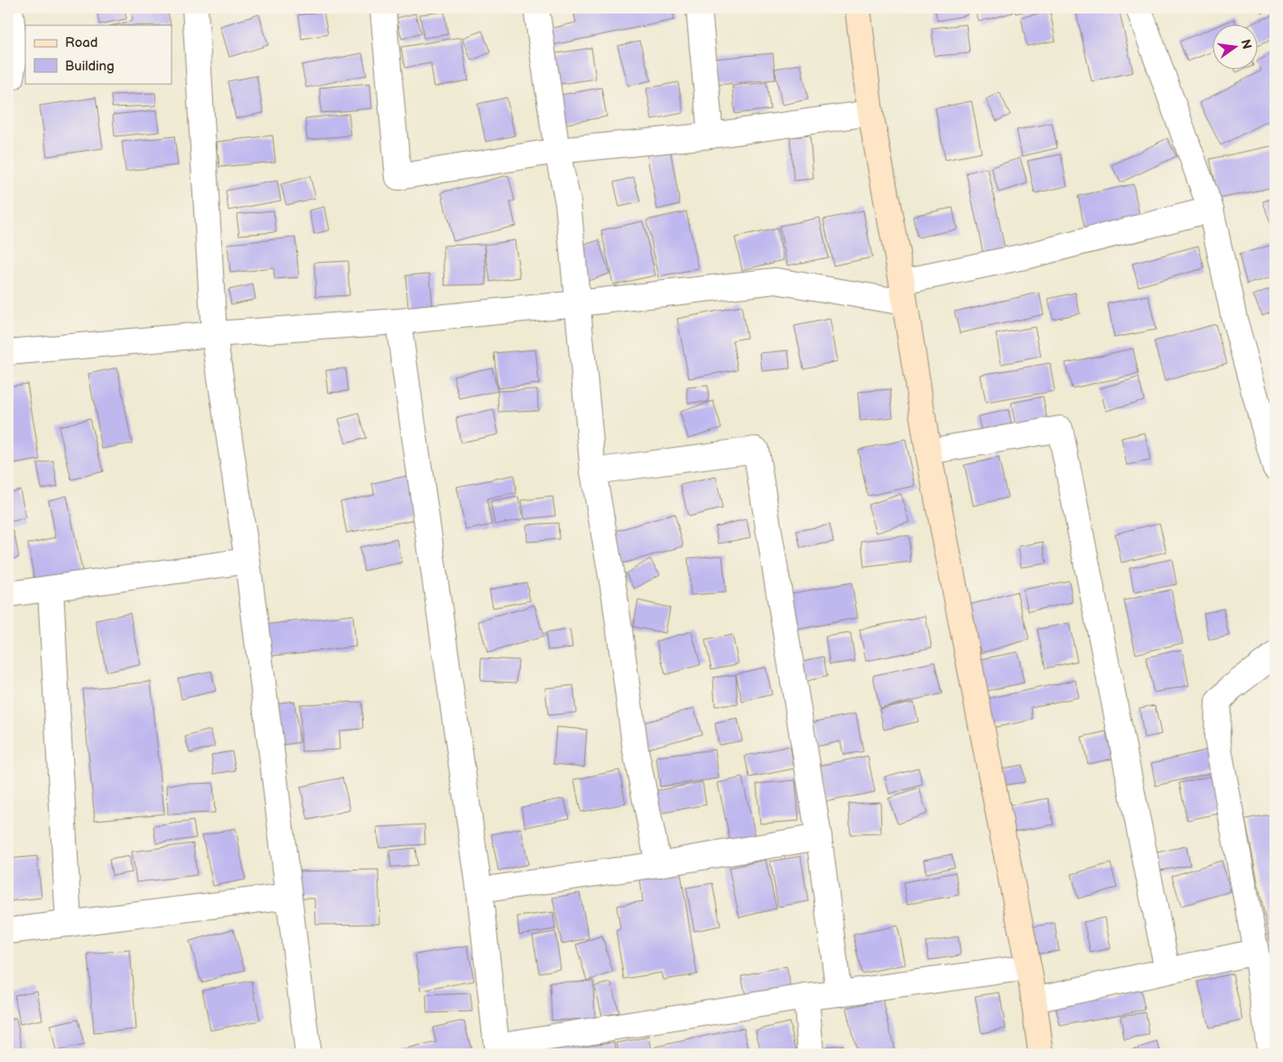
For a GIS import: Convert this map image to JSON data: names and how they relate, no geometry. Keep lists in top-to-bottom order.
{
  "legend": ["Road", "Building"],
  "north": "right"
}
